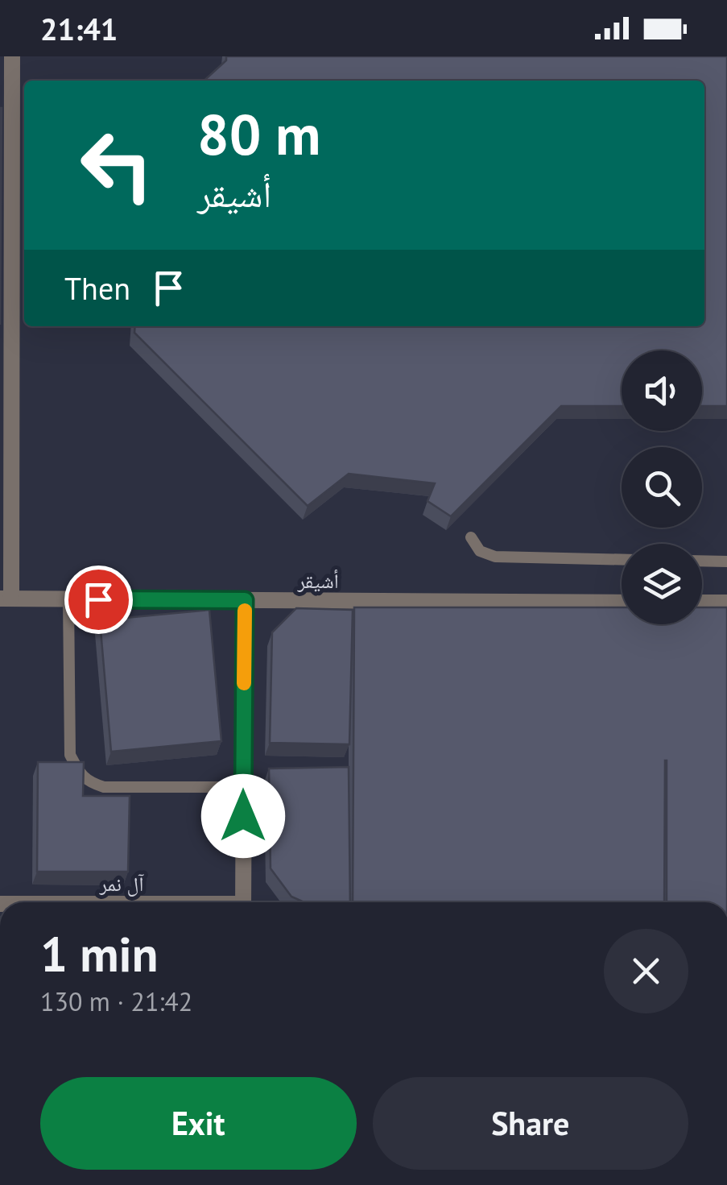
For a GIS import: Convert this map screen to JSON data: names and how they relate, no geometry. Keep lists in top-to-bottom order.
{
  "streets": {
    "street": ["أشيقر"]
  },
  "page": {
    "status": "21:41",
    "turn": ["80 m", "أشيقر"],
    "then": "Then",
    "heading": ["1 min", "130 m · 21:42"],
    "buttons": ["Exit", "Share"]
  }
}
